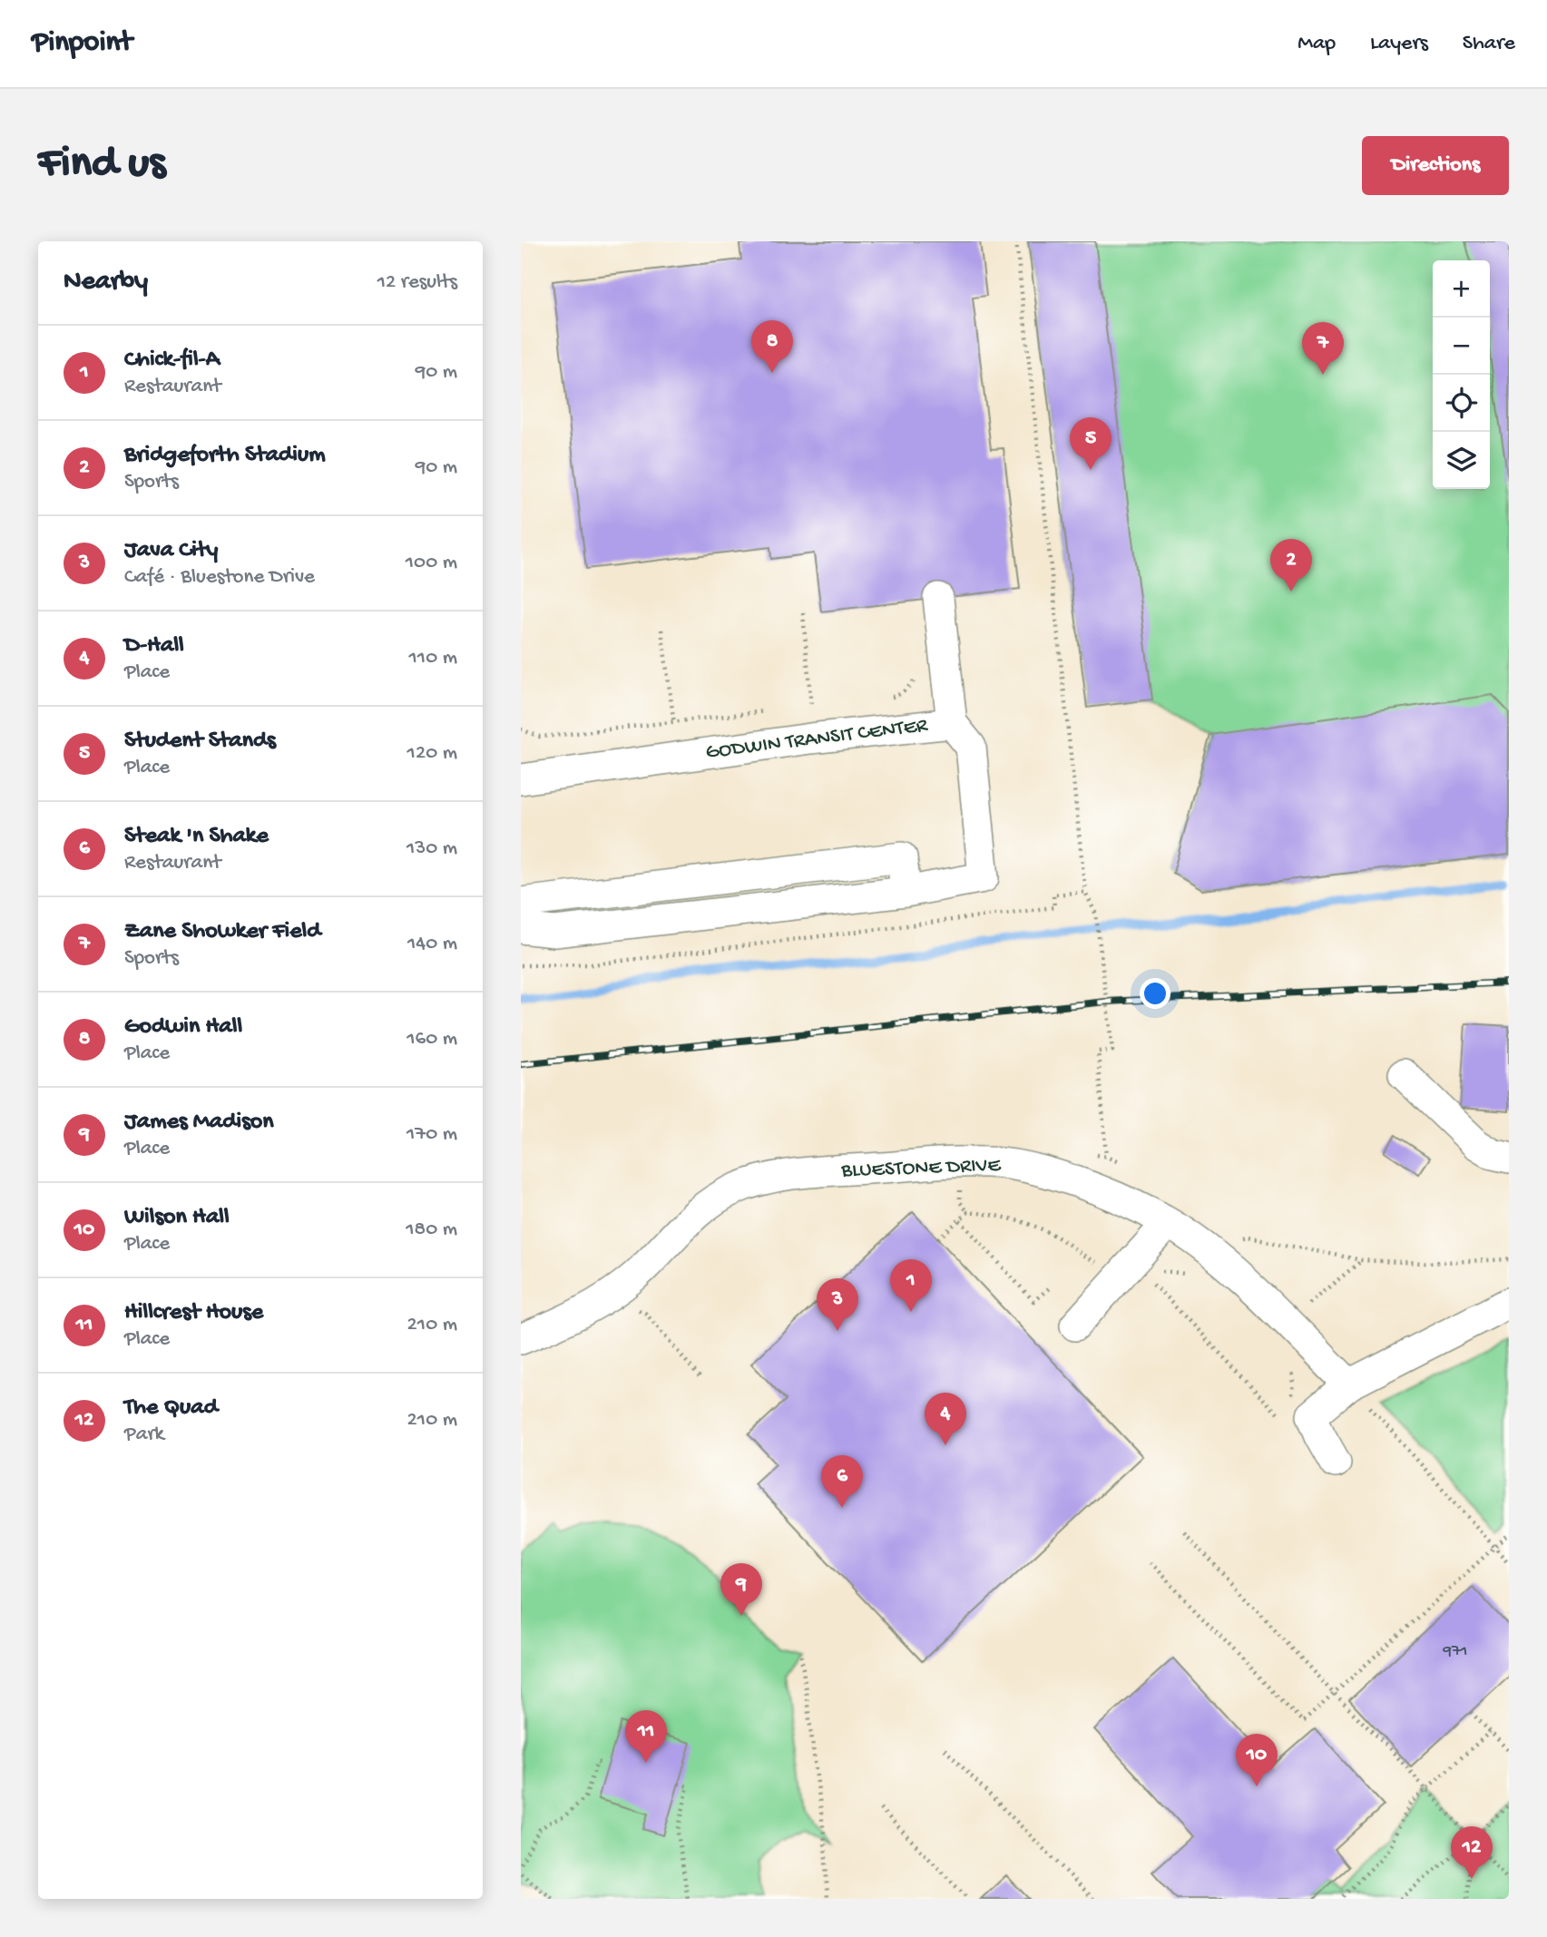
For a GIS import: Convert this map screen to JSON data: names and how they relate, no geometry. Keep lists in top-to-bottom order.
{
  "streets": {
    "street": ["GODWIN TRANSIT CENTER", "BLUESTONE DRIVE"]
  },
  "house_numbers": ["971"],
  "page": {
    "header": "Pinpoint",
    "nav": ["Map", "Layers", "Share"],
    "buttons": "Directions",
    "title": "Find us",
    "heading": ["Nearby", "12 results"],
    "map_buttons": ["+", "−"],
    "pins": [
      "8",
      "7",
      "5",
      "2",
      "1",
      "3",
      "4",
      "6",
      "9",
      "11",
      "10",
      "12"
    ],
    "list": [
      {
        "mark": "1",
        "name": "Chick-fil-A",
        "note": "Restaurant",
        "value": "90 m"
      },
      {
        "mark": "2",
        "name": "Bridgeforth Stadium",
        "note": "Sports",
        "value": "90 m"
      },
      {
        "mark": "3",
        "name": "Java City",
        "note": "Café · Bluestone Drive",
        "value": "100 m"
      },
      {
        "mark": "4",
        "name": "D-Hall",
        "note": "Place",
        "value": "110 m"
      },
      {
        "mark": "5",
        "name": "Student Stands",
        "note": "Place",
        "value": "120 m"
      },
      {
        "mark": "6",
        "name": "Steak 'n Shake",
        "note": "Restaurant",
        "value": "130 m"
      },
      {
        "mark": "7",
        "name": "Zane Showker Field",
        "note": "Sports",
        "value": "140 m"
      },
      {
        "mark": "8",
        "name": "Godwin Hall",
        "note": "Place",
        "value": "160 m"
      },
      {
        "mark": "9",
        "name": "James Madison",
        "note": "Place",
        "value": "170 m"
      },
      {
        "mark": "10",
        "name": "Wilson Hall",
        "note": "Place",
        "value": "180 m"
      },
      {
        "mark": "11",
        "name": "Hillcrest House",
        "note": "Place",
        "value": "210 m"
      },
      {
        "mark": "12",
        "name": "The Quad",
        "note": "Park",
        "value": "210 m"
      }
    ]
  }
}
